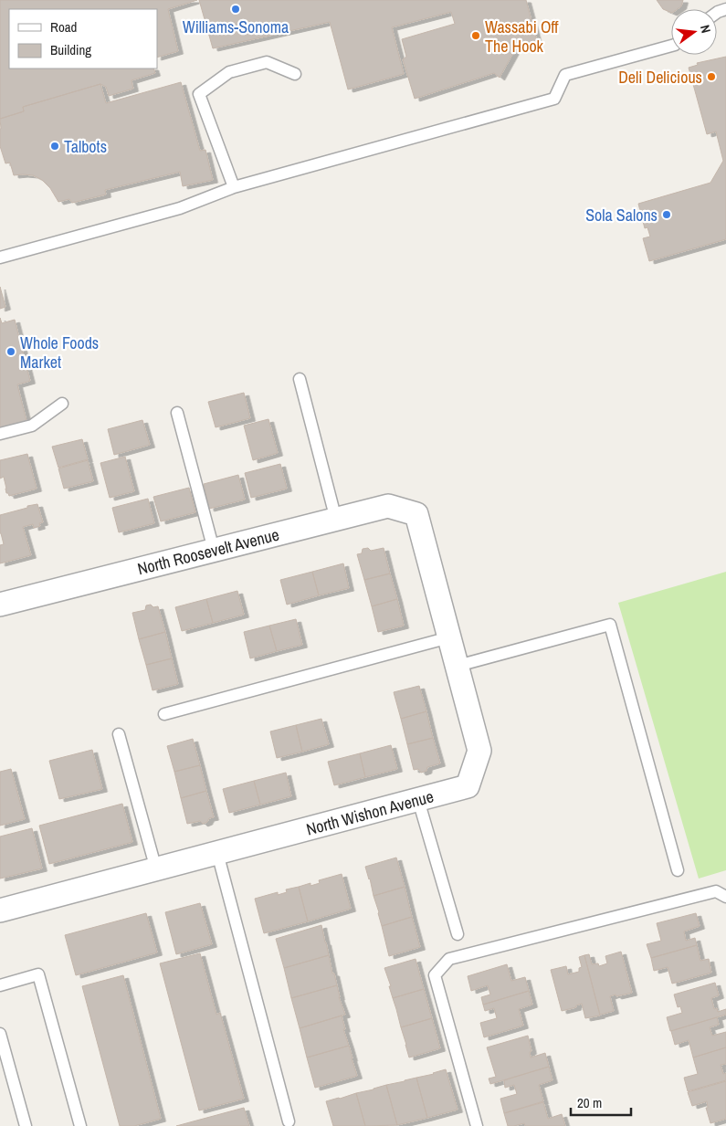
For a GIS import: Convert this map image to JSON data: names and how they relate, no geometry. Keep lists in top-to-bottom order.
{
  "streets": {
    "street": ["North Roosevelt Avenue", "North Wishon Avenue"]
  },
  "crossings": [
    ["North Roosevelt Avenue", "North Wishon Avenue"]
  ],
  "places": [
    "Williams-Sonoma",
    "Wassabi Off The Hook",
    "Deli Delicious",
    "Talbots",
    "Sola Salons",
    "Whole Foods Market"
  ],
  "legend": ["Road", "Building"],
  "scale_bar": "20 m",
  "north": "right"
}
